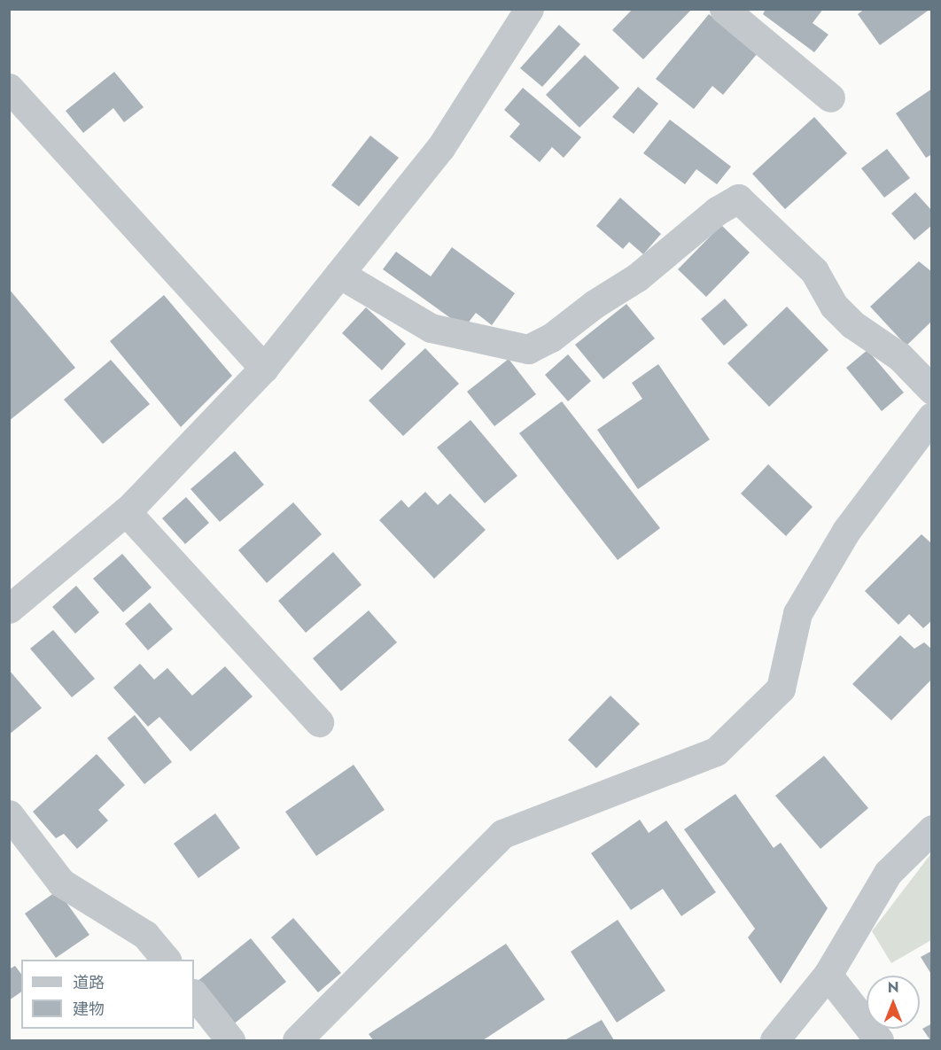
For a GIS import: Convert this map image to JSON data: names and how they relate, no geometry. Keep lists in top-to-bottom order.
{
  "legend": ["道路", "建物"],
  "north": "top"
}
